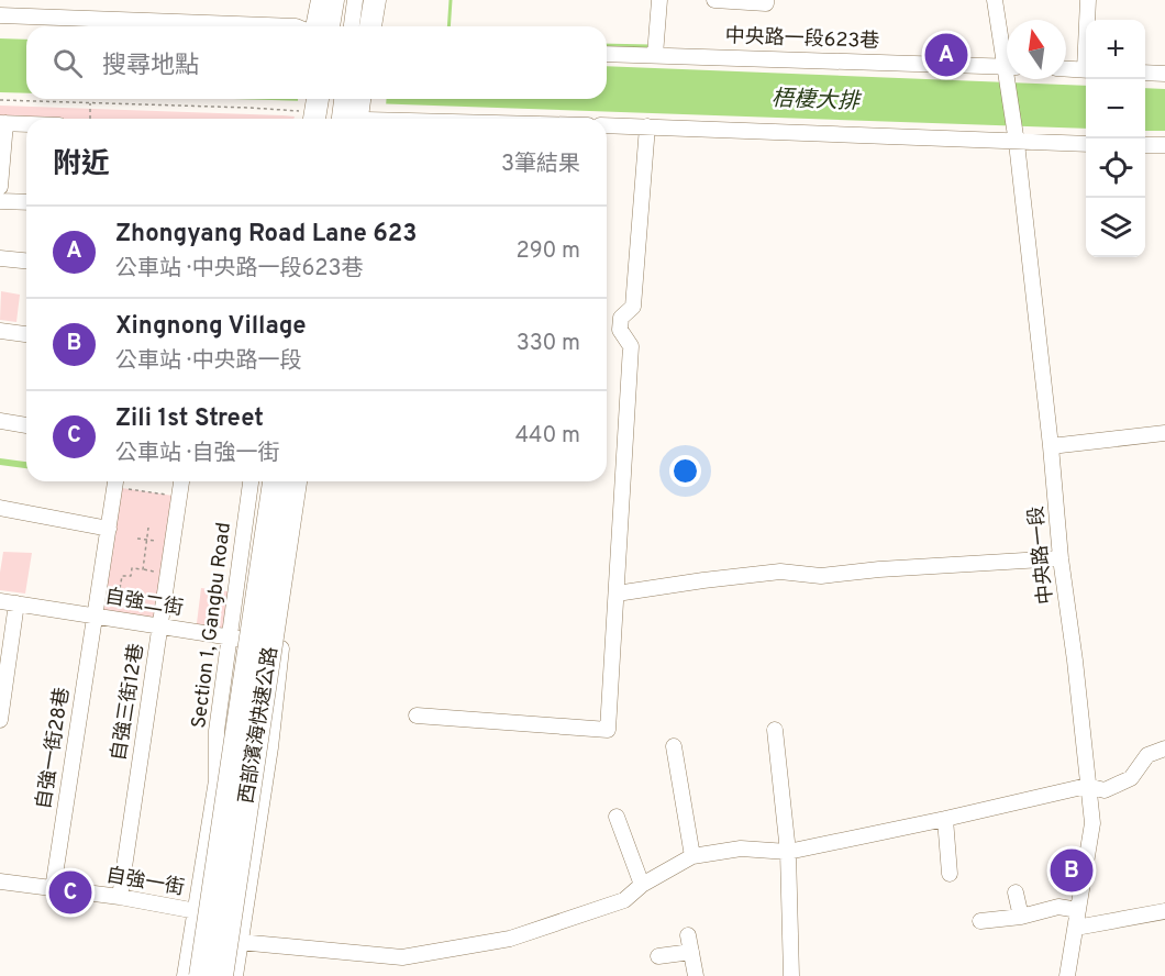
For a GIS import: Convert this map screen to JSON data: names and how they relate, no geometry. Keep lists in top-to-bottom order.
{
  "streets": {
    "highway": ["西部濱海快速公路"],
    "street": [
      "中央路一段623巷",
      "中央路一段",
      "自強二街",
      "Section 1, Gangbu Road",
      "自強三街12巷",
      "自強一街28巷",
      "自強一街"
    ]
  },
  "crossings": [
    ["自強二街", "Section 1, Gangbu Road"],
    ["自強二街", "自強三街12巷"],
    ["自強二街", "自強一街28巷"],
    ["Section 1, Gangbu Road", "自強一街"],
    ["自強三街12巷", "自強一街"],
    ["自強一街28巷", "自強一街"]
  ],
  "water": ["梧棲大排"],
  "north": "top",
  "page": {
    "map_buttons": ["+", "−"],
    "search": "搜尋地點",
    "pins": ["A", "B", "C"],
    "heading": ["附近", "3筆結果"],
    "list": [
      {
        "mark": "A",
        "name": "Zhongyang Road Lane 623",
        "note": "公車站 · 中央路一段623巷",
        "value": "290 m"
      },
      {
        "mark": "B",
        "name": "Xingnong Village",
        "note": "公車站 · 中央路一段",
        "value": "330 m"
      },
      {
        "mark": "C",
        "name": "Zili 1st Street",
        "note": "公車站 · 自強一街",
        "value": "440 m"
      }
    ]
  }
}
